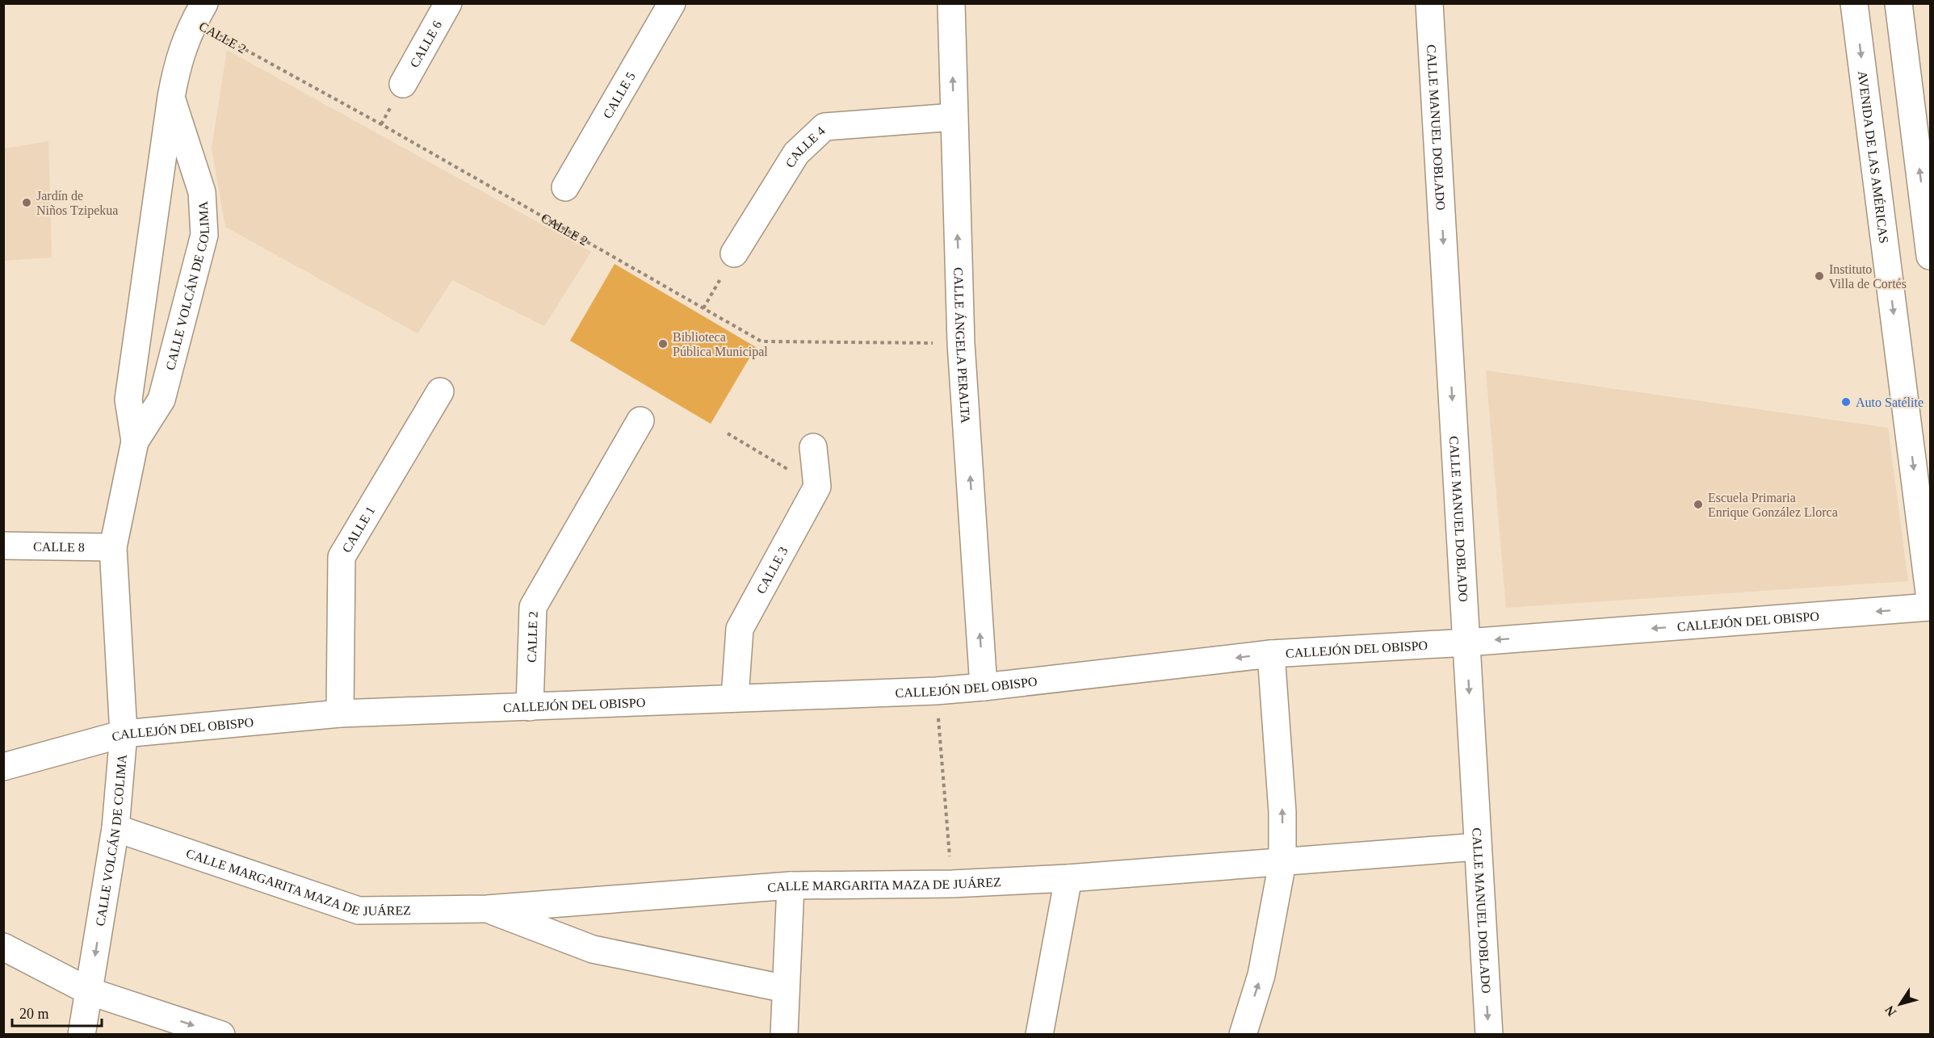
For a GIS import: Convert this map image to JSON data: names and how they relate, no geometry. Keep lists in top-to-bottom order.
{
  "streets": {
    "street": [
      "CALLE 2",
      "CALLE 6",
      "CALLE 5",
      "CALLE MANUEL DOBLADO",
      "CALLE 4",
      "AVENIDA DE LAS AMÉRICAS",
      "CALLE VOLCÁN DE COLIMA",
      "CALLE ÁNGELA PERALTA",
      "CALLE 1",
      "CALLE 8",
      "CALLE 3",
      "CALLEJÓN DEL OBISPO",
      "CALLE MARGARITA MAZA DE JUÁREZ"
    ]
  },
  "crossings": [
    ["CALLE 2", "CALLE VOLCÁN DE COLIMA"],
    ["CALLE 2", "CALLE ÁNGELA PERALTA"],
    ["CALLE 2", "CALLEJÓN DEL OBISPO"],
    ["CALLE MANUEL DOBLADO", "CALLEJÓN DEL OBISPO"],
    ["CALLE MANUEL DOBLADO", "CALLE MARGARITA MAZA DE JUÁREZ"],
    ["CALLE 4", "CALLE ÁNGELA PERALTA"],
    ["CALLE VOLCÁN DE COLIMA", "CALLE 8"],
    ["CALLE VOLCÁN DE COLIMA", "CALLEJÓN DEL OBISPO"],
    ["CALLE VOLCÁN DE COLIMA", "CALLE MARGARITA MAZA DE JUÁREZ"],
    ["CALLE ÁNGELA PERALTA", "CALLEJÓN DEL OBISPO"],
    ["CALLE 1", "CALLEJÓN DEL OBISPO"],
    ["CALLE 3", "CALLEJÓN DEL OBISPO"]
  ],
  "one_way": ["CALLE ÁNGELA PERALTA", "CALLEJÓN DEL OBISPO"],
  "places": [
    "Jardín de Niños Tzipekua",
    "Instituto Villa de Cortés",
    "Biblioteca Pública Municipal",
    "Auto Satélite",
    "Escuela Primaria Enrique González Llorca"
  ],
  "scale_bar": "20 m",
  "north": "bottom left"
}
